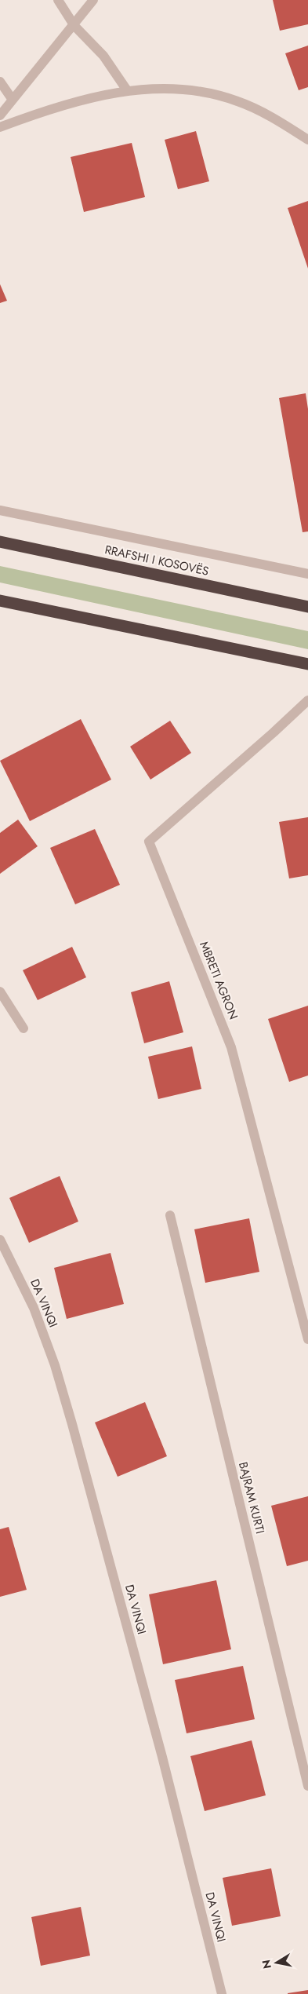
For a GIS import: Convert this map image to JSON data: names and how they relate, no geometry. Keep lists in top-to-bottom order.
{
  "streets": {
    "highway": ["RRAFSHI I KOSOVËS"],
    "street": ["MBRETI AGRON", "DA VINQI", "BAJRAM KURTI"]
  },
  "north": "left"
}
